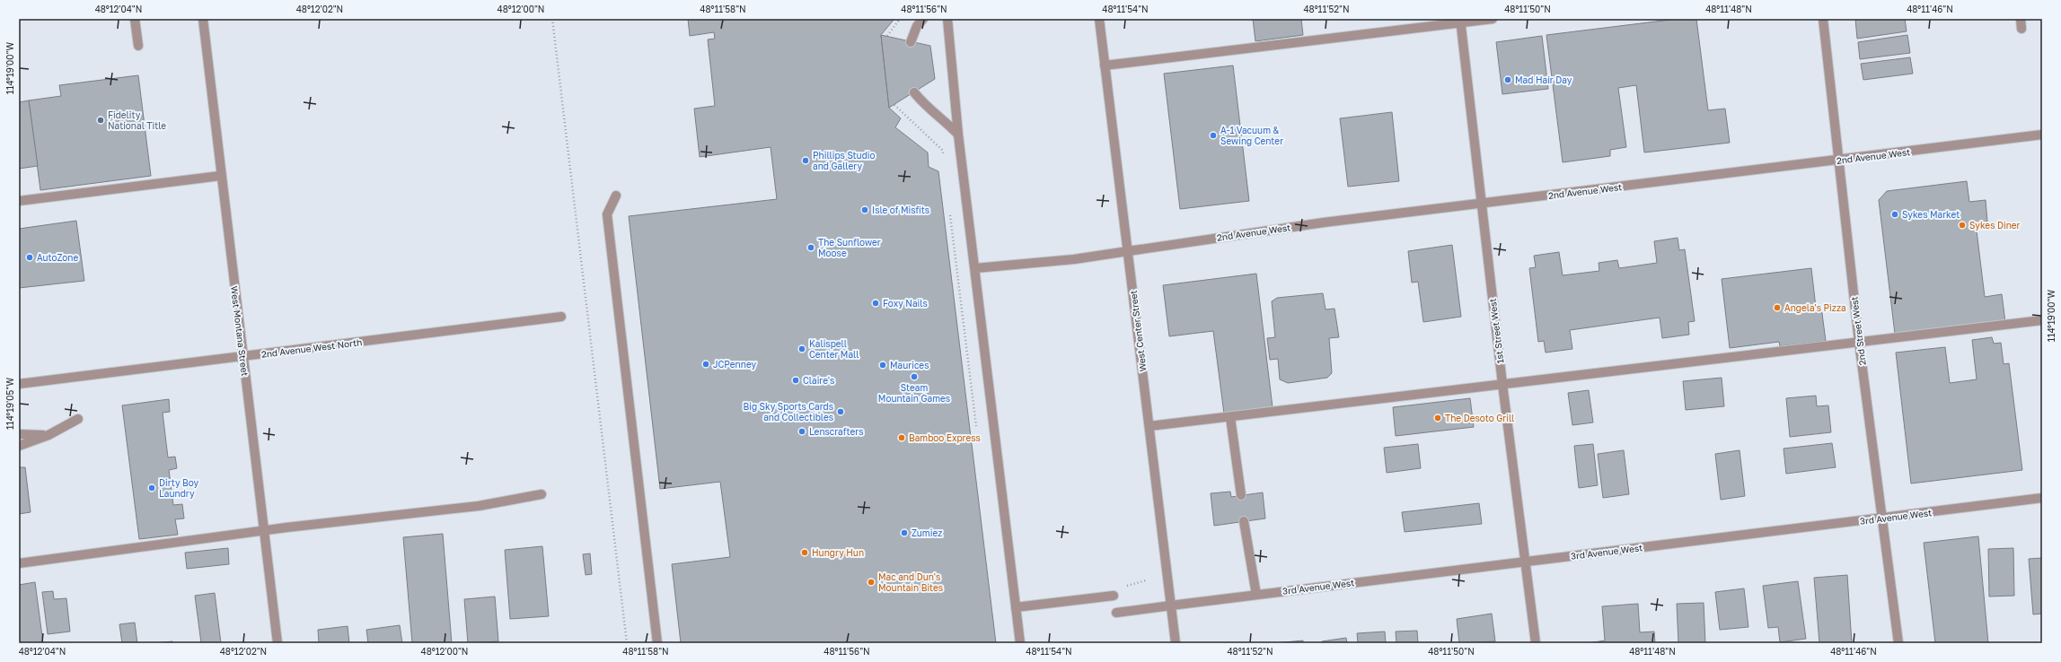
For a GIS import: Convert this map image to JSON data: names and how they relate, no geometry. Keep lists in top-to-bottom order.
{
  "streets": {
    "street": [
      "2nd Avenue West",
      "West Montana Street",
      "West Center Street",
      "1st Street West",
      "2nd Street West",
      "2nd Avenue West North",
      "3rd Avenue West"
    ]
  },
  "crossings": [
    ["2nd Avenue West", "West Center Street"],
    ["2nd Avenue West", "1st Street West"],
    ["2nd Avenue West", "2nd Street West"],
    ["West Montana Street", "2nd Avenue West North"],
    ["West Center Street", "3rd Avenue West"],
    ["1st Street West", "3rd Avenue West"],
    ["2nd Street West", "3rd Avenue West"]
  ],
  "places": [
    "Mad Hair Day",
    "Fidelity National Title",
    "A-1 Vacuum & Sewing Center",
    "Phillips Studio and Gallery",
    "Isle of Misfits",
    "Sykes Market",
    "Sykes Diner",
    "The Sunflower Moose",
    "AutoZone",
    "Foxy Nails",
    "Angela's Pizza",
    "Kalispell Center Mall",
    "JCPenney",
    "Maurices",
    "Steam Mountain Games",
    "Claire's",
    "Big Sky Sports Cards and Collectibles",
    "The Desoto Grill",
    "Lenscrafters",
    "Bamboo Express",
    "Dirty Boy Laundry",
    "Zumiez",
    "Hungry Hun",
    "Mac and Dun's Mountain Bites"
  ],
  "coordinates": [
    "48°12'04\"N",
    "48°12'02\"N",
    "48°12'00\"N",
    "48°11'58\"N",
    "48°11'56\"N",
    "48°11'54\"N",
    "48°11'52\"N",
    "48°11'50\"N",
    "48°11'48\"N",
    "48°11'46\"N",
    "114°19'00\"W",
    "114°19'05\"W"
  ]
}
